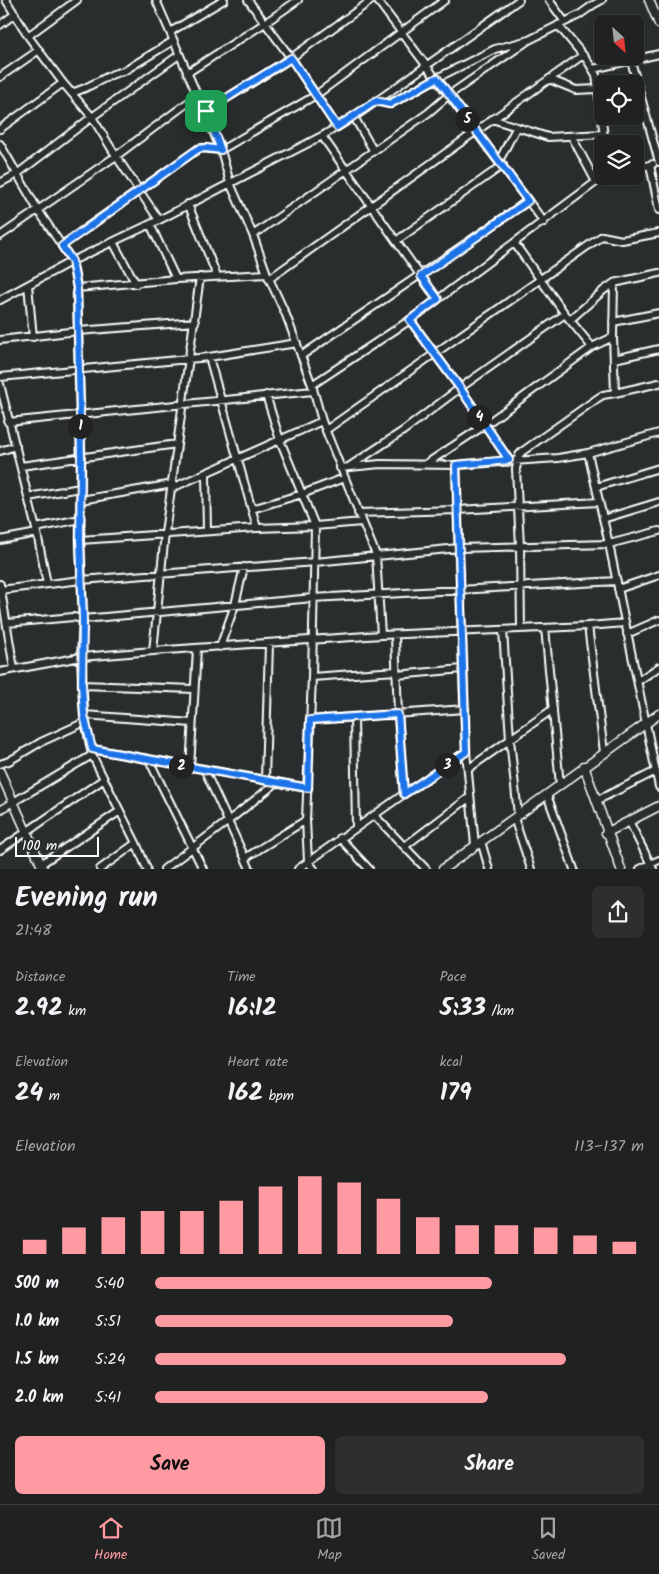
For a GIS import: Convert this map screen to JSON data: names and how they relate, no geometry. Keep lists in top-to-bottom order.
{
  "scale_bar": "100 m",
  "north": "bottom right",
  "page": {
    "pins": [
      "5",
      "4",
      "1",
      "3",
      "2"
    ],
    "scale": "100 m",
    "heading": ["Evening run", "21:48"],
    "stats": [
      ["Distance", "2.92 km"],
      ["Time", "16:12"],
      ["Pace", "5:33 /km"],
      ["Elevation", "24 m"],
      ["Heart rate", "162 bpm"],
      ["kcal", "179"]
    ],
    "chart": ["Elevation", "113–137 m"],
    "list": [
      {
        "name": "500 m",
        "note": "5:40"
      },
      {
        "name": "1.0 km",
        "note": "5:51"
      },
      {
        "name": "1.5 km",
        "note": "5:24"
      },
      {
        "name": "2.0 km",
        "note": "5:41"
      }
    ],
    "buttons": ["Save", "Share"],
    "tabs": ["Home", "Map", "Saved"]
  }
}
